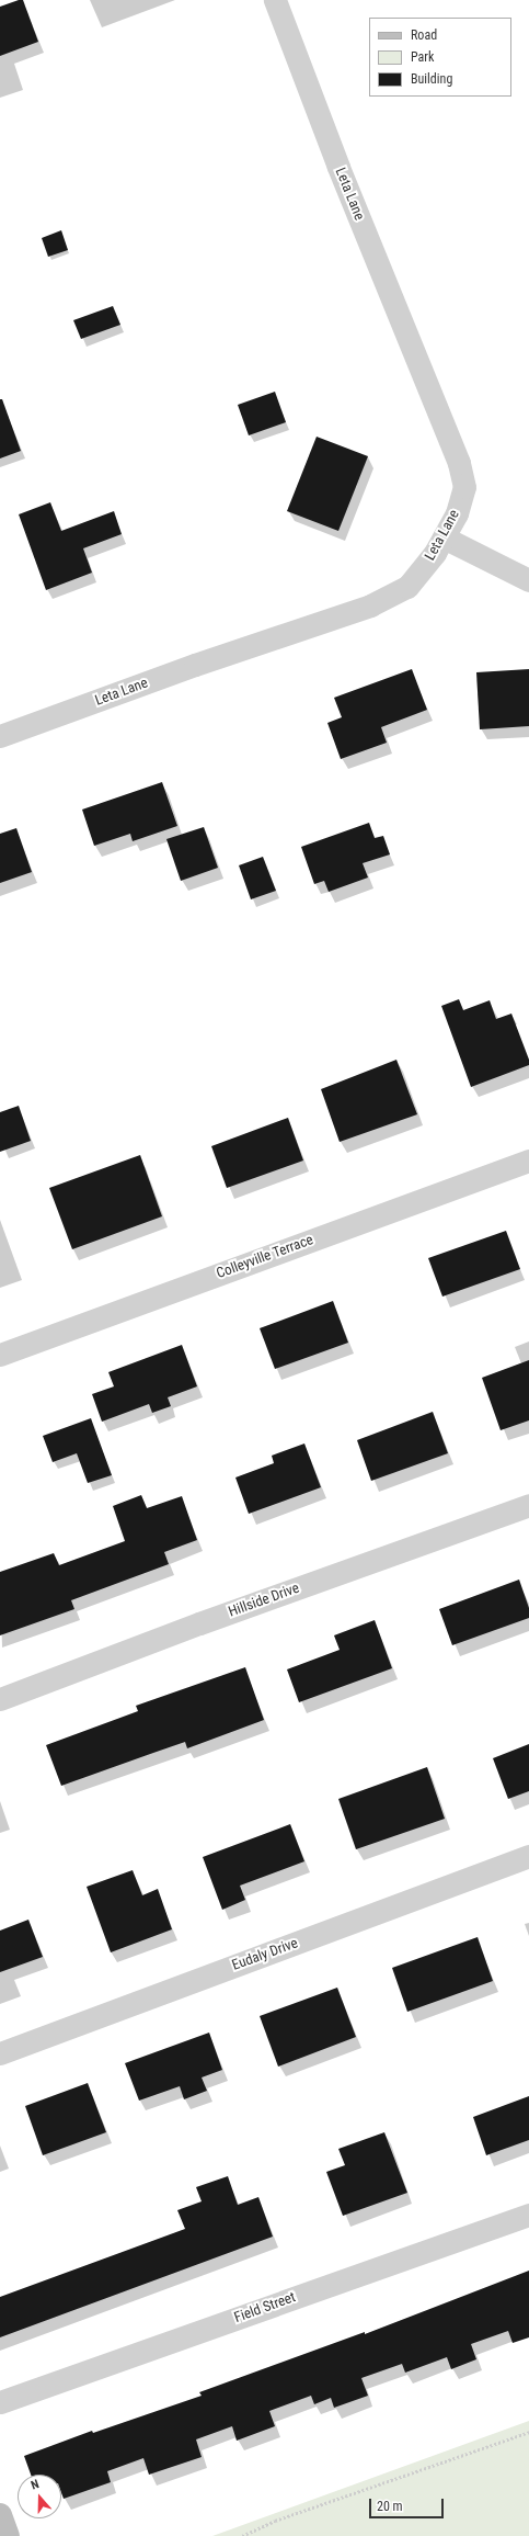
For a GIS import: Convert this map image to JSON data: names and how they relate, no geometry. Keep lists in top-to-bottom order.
{
  "streets": {
    "street": [
      "Leta Lane",
      "Colleyville Terrace",
      "Hillside Drive",
      "Eudaly Drive",
      "Field Street"
    ]
  },
  "legend": ["Road", "Park", "Building"],
  "scale_bar": "20 m",
  "north": "top"
}
